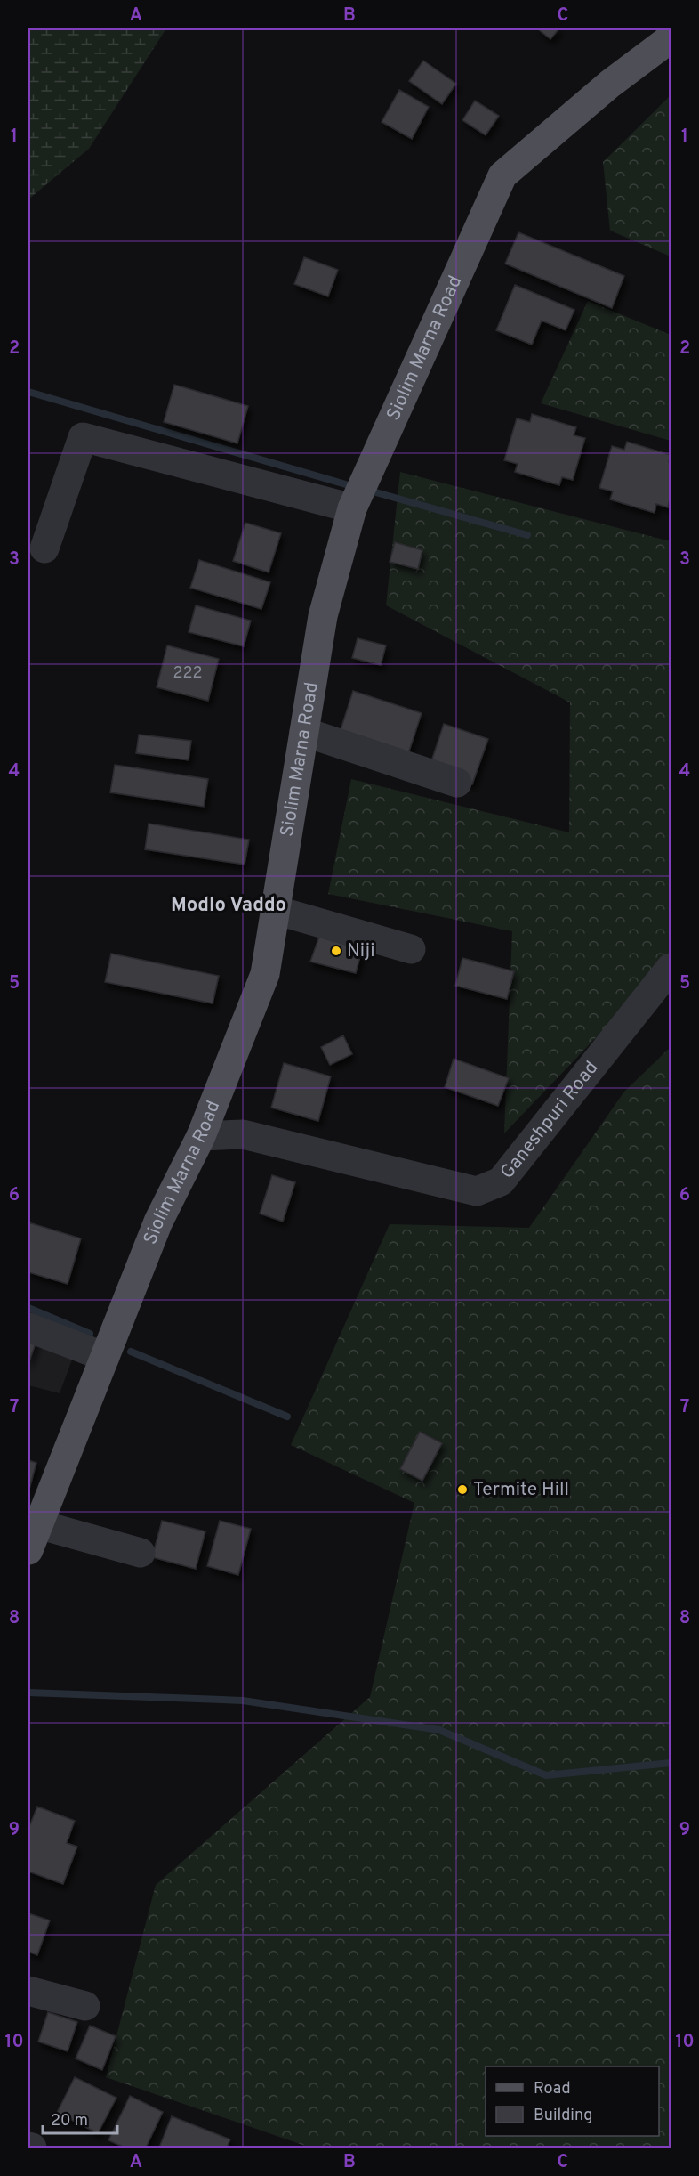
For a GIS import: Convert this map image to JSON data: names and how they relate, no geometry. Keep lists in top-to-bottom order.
{
  "streets": {
    "main road": ["Siolim Marna Road"],
    "street": ["Ganeshpuri Road"]
  },
  "crossings": [
    ["Siolim Marna Road", "Ganeshpuri Road"]
  ],
  "districts": ["Modlo Vaddo"],
  "places": ["Niji", "Termite Hill"],
  "house_numbers": ["222"],
  "legend": ["Road", "Building"],
  "scale_bar": "20 m",
  "grid": {
    "columns": ["A", "B", "C"],
    "rows": [
      "1",
      "2",
      "3",
      "4",
      "5",
      "6",
      "7",
      "8",
      "9",
      "10"
    ]
  }
}
